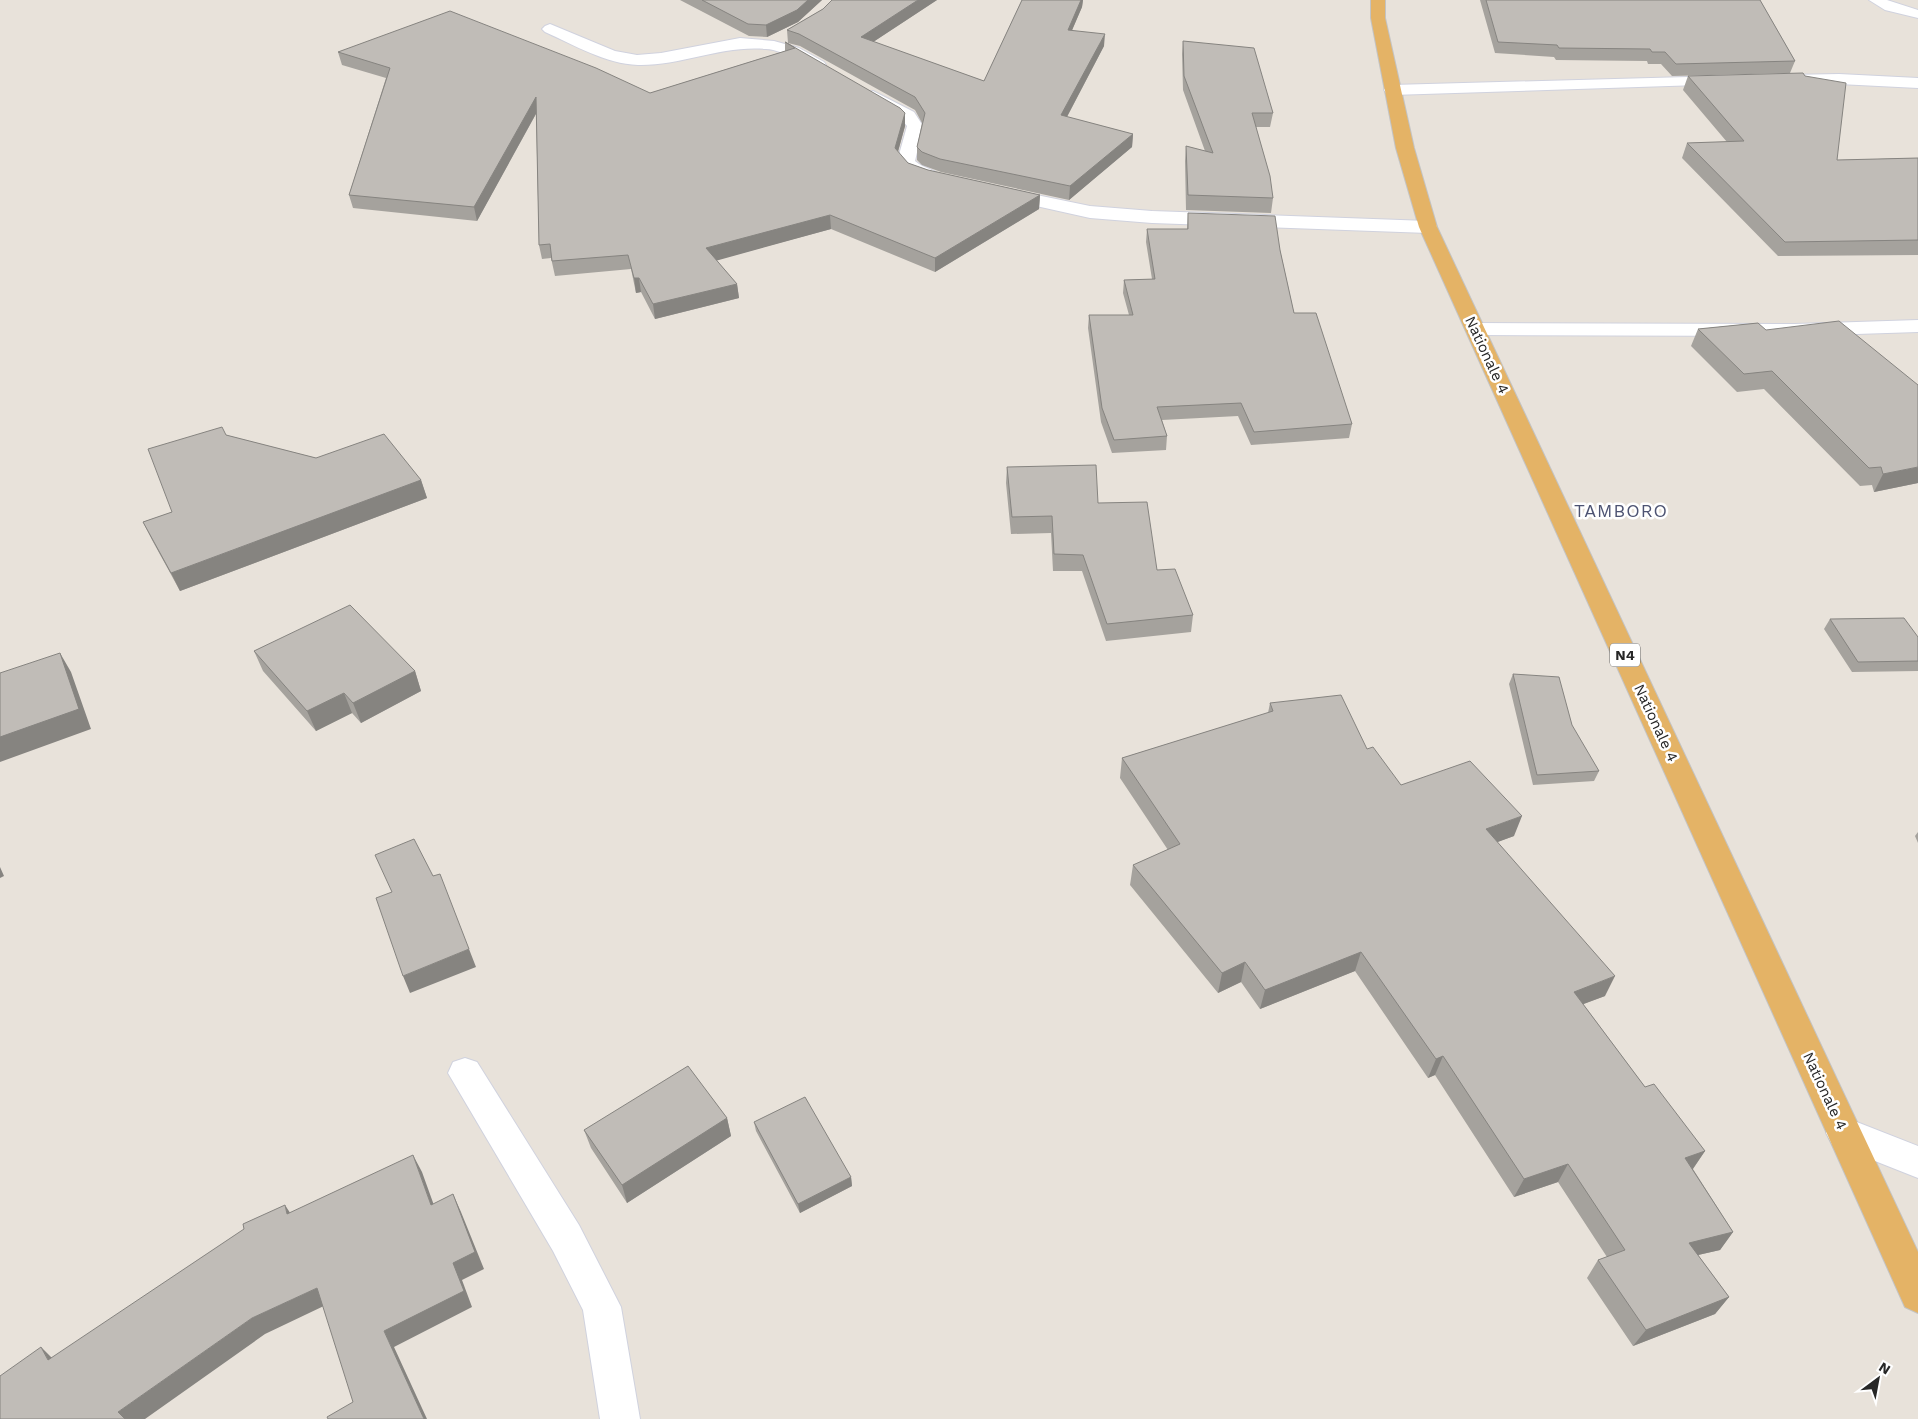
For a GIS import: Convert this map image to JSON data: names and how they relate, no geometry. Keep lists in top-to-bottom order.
{
  "streets": {
    "highway": ["Nationale 4", "N4"]
  },
  "districts": ["TAMBORO"],
  "north": "top right"
}
